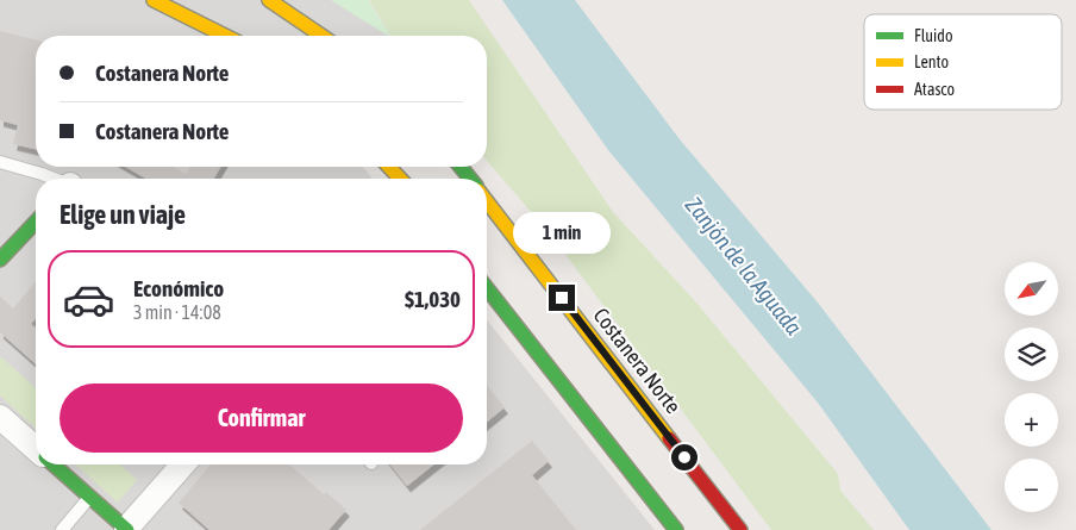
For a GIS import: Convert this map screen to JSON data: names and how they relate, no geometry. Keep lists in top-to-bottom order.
{
  "streets": {
    "street": ["Costanera Norte"]
  },
  "water": ["Zanjón de la Aguada"],
  "legend": ["Fluido", "Lento", "Atasco"],
  "north": "bottom left",
  "page": {
    "banner": ["Costanera Norte", "Costanera Norte"],
    "heading": "Elige un viaje",
    "bubble": "1 min",
    "list": [
      {
        "name": "Económico",
        "note": "3 min · 14:08",
        "value": "$1,030"
      }
    ],
    "map_buttons": ["+", "−"],
    "buttons": "Confirmar"
  }
}
